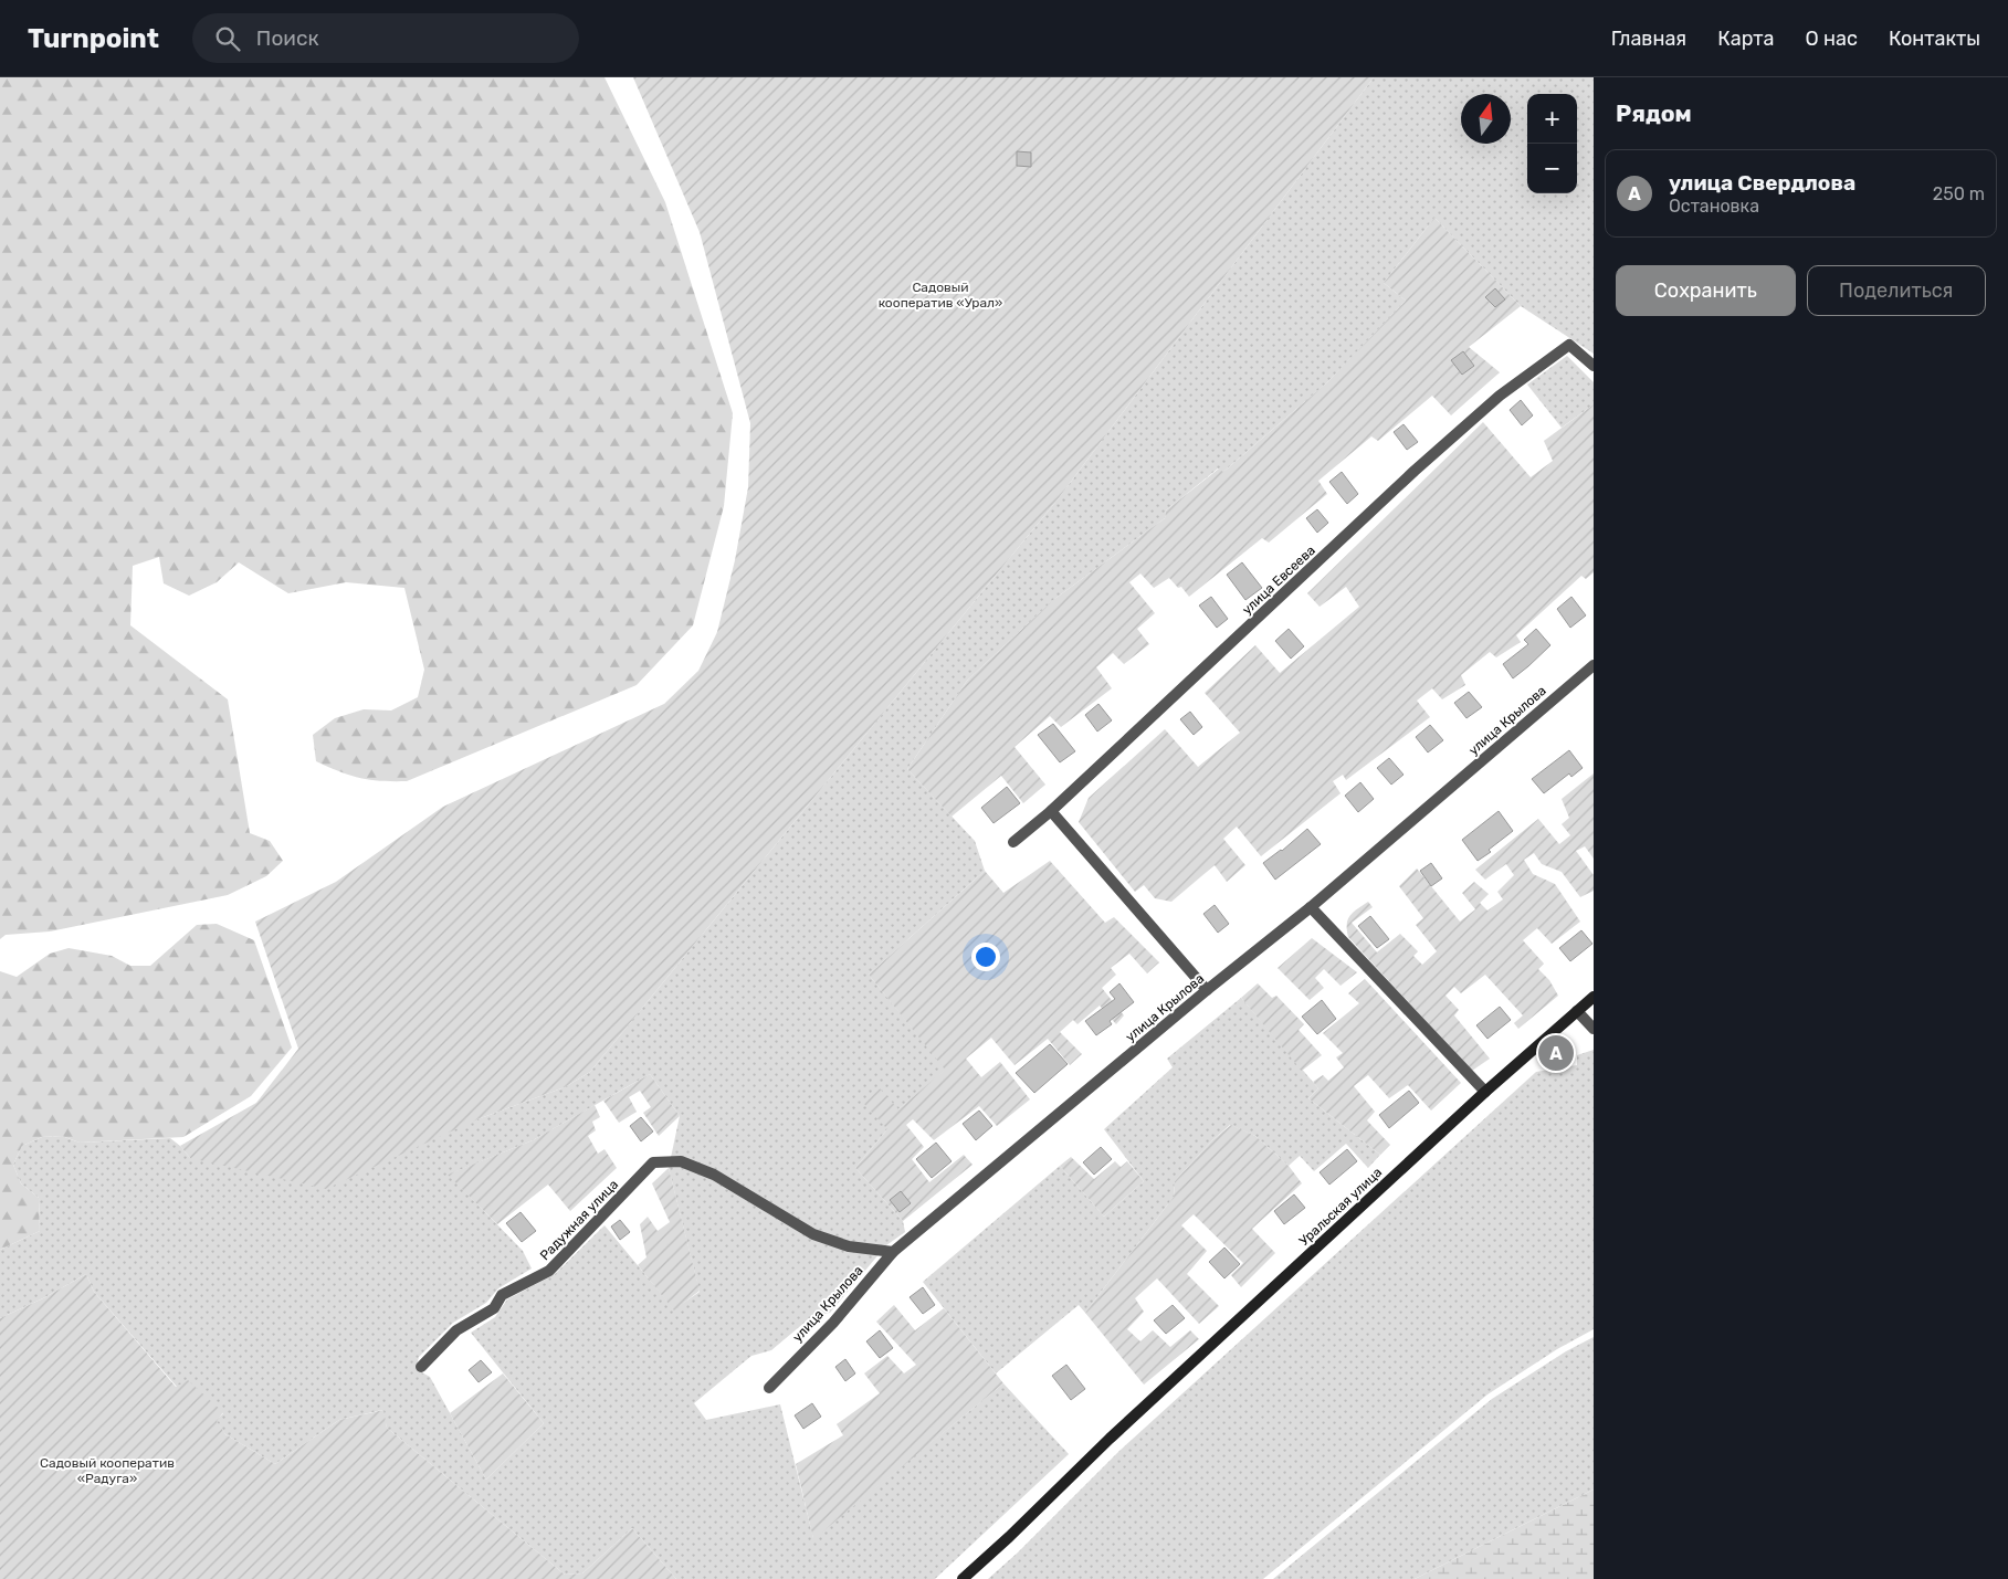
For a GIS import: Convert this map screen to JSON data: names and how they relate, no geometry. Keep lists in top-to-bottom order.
{
  "streets": {
    "main road": ["Уральская улица"],
    "street": ["улица Евсеева", "улица Крылова", "Радужная улица"]
  },
  "crossings": [
    ["улица Крылова", "Радужная улица"]
  ],
  "parks": ["Садовый кооператив «Урал»", "Садовый кооператив «Радуга»"],
  "north": "top",
  "page": {
    "header": "Turnpoint",
    "search": "Поиск",
    "nav": [
      "Главная",
      "Карта",
      "О нас",
      "Контакты"
    ],
    "heading": "Рядом",
    "map_buttons": ["+", "−"],
    "list": [
      {
        "mark": "A",
        "name": "улица Свердлова",
        "note": "Остановка",
        "value": "250 m"
      }
    ],
    "buttons": ["Сохранить", "Поделиться"],
    "pins": "A"
  }
}
